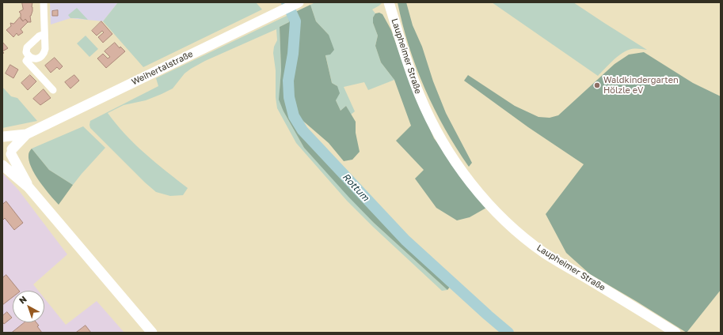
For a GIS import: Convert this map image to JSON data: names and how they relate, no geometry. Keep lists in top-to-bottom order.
{
  "streets": {
    "street": ["Laupheimer Straße", "Weihertalstraße"]
  },
  "water": ["Rottum"],
  "places": ["Waldkindergarten Hölzle eV"],
  "north": "top left"
}
